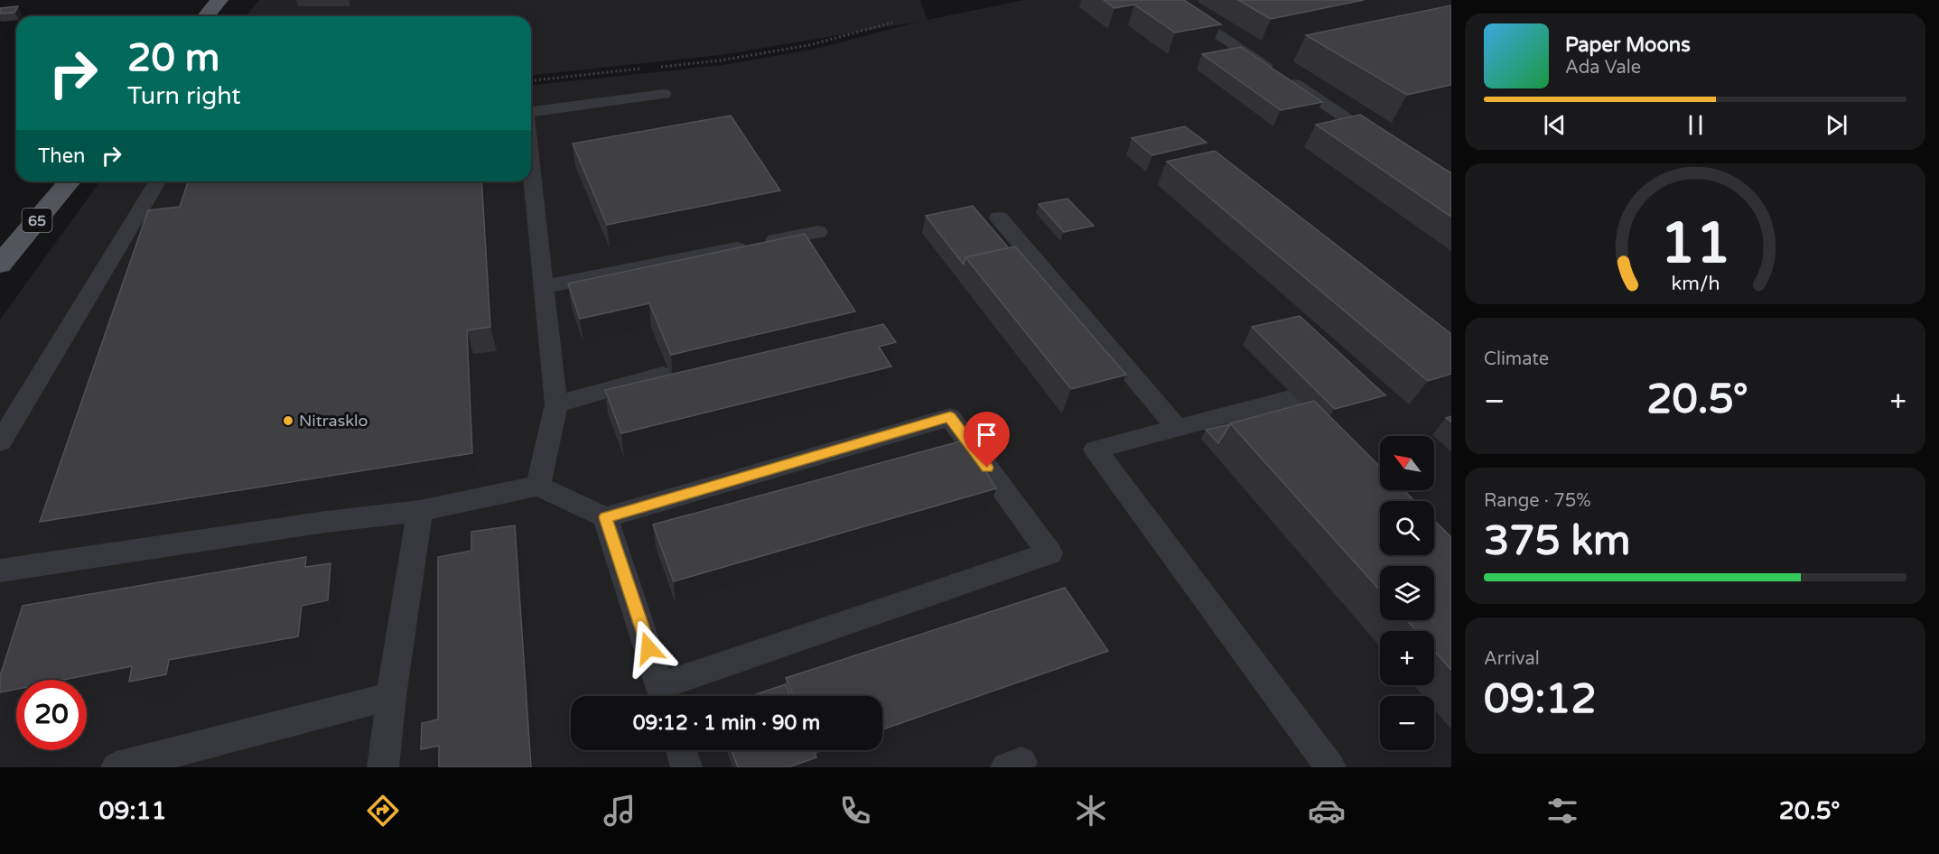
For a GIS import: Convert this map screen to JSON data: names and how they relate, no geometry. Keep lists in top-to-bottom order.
{
  "streets": {
    "main road": ["65"]
  },
  "places": ["Nitrasklo"],
  "north": "top left",
  "page": {
    "turn": ["20 m", "Turn right"],
    "song": ["Paper Moons", "Ada Vale"],
    "then": "Then",
    "tile": [
      "Climate",
      ["Range · 75%", "375 km"],
      ["Arrival", "09:12"]
    ],
    "heat": ["−", "20.5°", "+"],
    "map_buttons": ["+", "−"],
    "limit": "20",
    "trip": "09:12 · 1 min · 90 m",
    "tabs": ["09:11", "20.5°"],
    "gauge": ["11", "km/h"]
  }
}
